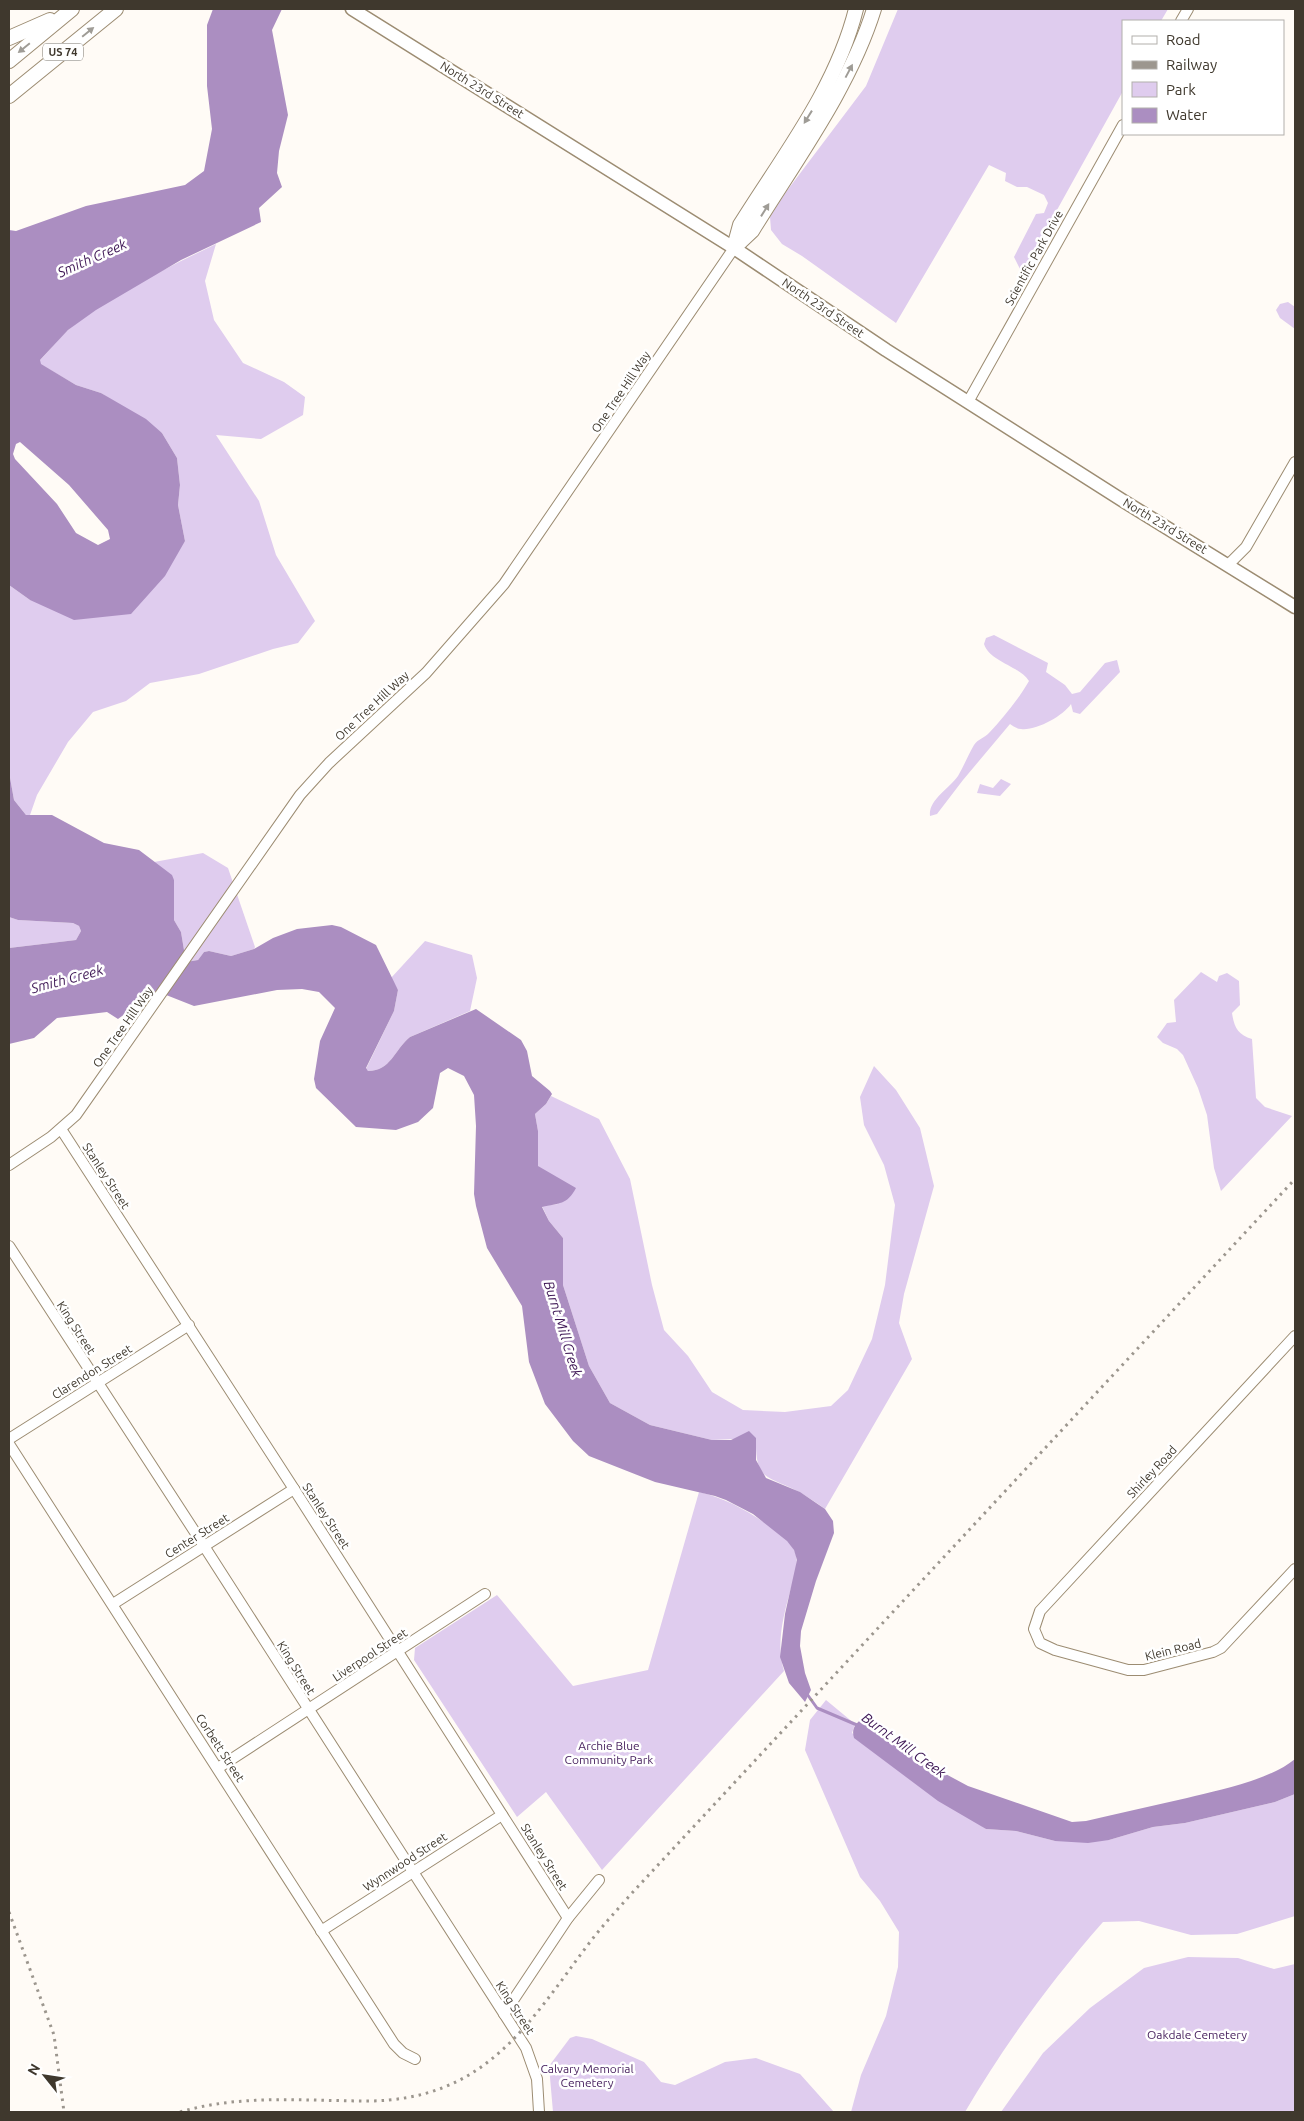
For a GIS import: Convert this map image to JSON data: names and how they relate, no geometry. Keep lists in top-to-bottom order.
{
  "streets": {
    "highway": ["US 74"],
    "main road": ["North 23rd Street"],
    "street": [
      "Scientific Park Drive",
      "One Tree Hill Way",
      "Stanley Street",
      "King Street",
      "Clarendon Street",
      "Shirley Road",
      "Center Street",
      "Klein Road",
      "Liverpool Street",
      "Corbett Street",
      "Wynnwood Street"
    ]
  },
  "crossings": [
    ["North 23rd Street", "Scientific Park Drive"],
    ["North 23rd Street", "One Tree Hill Way"],
    ["One Tree Hill Way", "Stanley Street"],
    ["Stanley Street", "Clarendon Street"],
    ["Stanley Street", "Center Street"],
    ["Stanley Street", "Liverpool Street"],
    ["Stanley Street", "Wynnwood Street"],
    ["King Street", "Clarendon Street"],
    ["King Street", "Center Street"],
    ["King Street", "Liverpool Street"],
    ["King Street", "Wynnwood Street"],
    ["Shirley Road", "Klein Road"],
    ["Center Street", "Corbett Street"],
    ["Liverpool Street", "Corbett Street"],
    ["Corbett Street", "Wynnwood Street"]
  ],
  "water": ["Smith Creek", "Burnt Mill Creek"],
  "parks": ["Archie Blue Community Park", "Oakdale Cemetery", "Calvary Memorial Cemetery"],
  "legend": [
    "Road",
    "Railway",
    "Park",
    "Water"
  ],
  "north": "top left"
}
